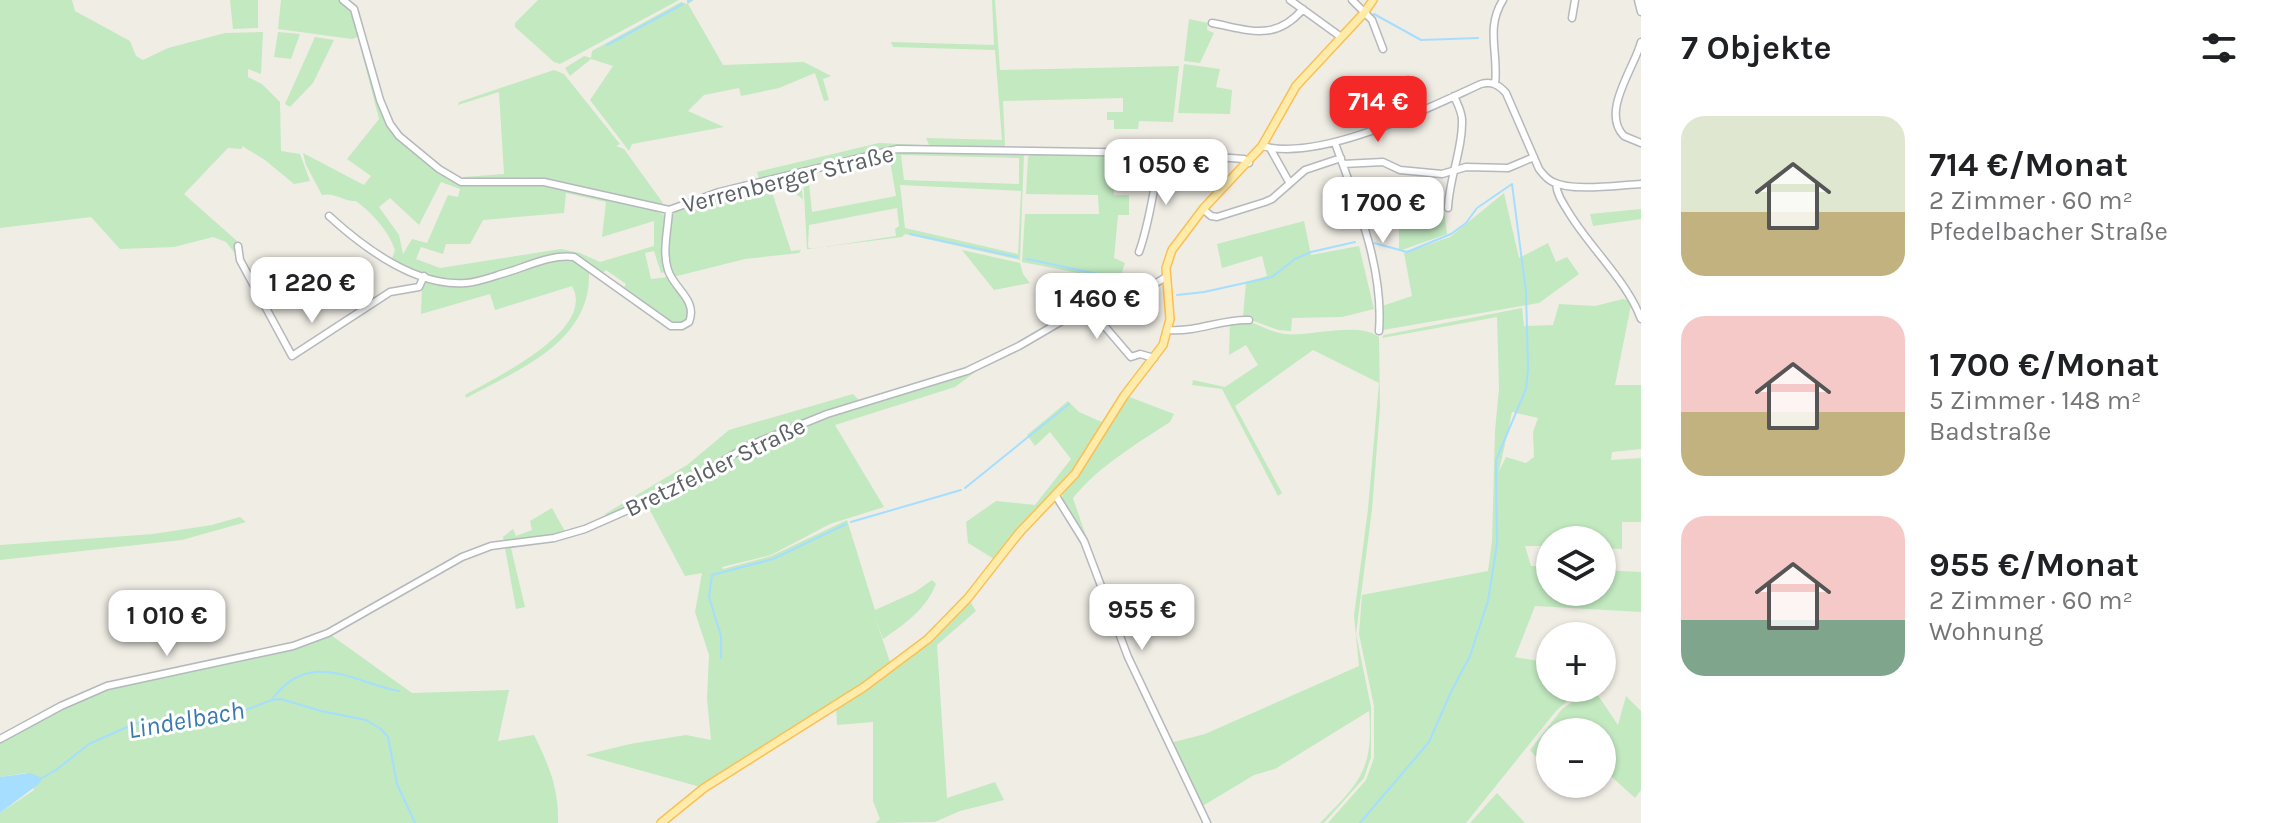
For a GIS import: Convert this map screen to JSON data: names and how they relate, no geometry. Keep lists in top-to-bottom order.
{
  "streets": {
    "street": ["Verrenberger Straße", "Bretzfelder Straße"]
  },
  "water": ["Lindelbach"],
  "page": {
    "heading": "7 Objekte",
    "price": [
      "714 €",
      "1 050 €",
      "1 700 €",
      "1 220 €",
      "1 460 €",
      "955 €",
      "1 010 €"
    ],
    "list": [
      {
        "name": "714 €/Monat",
        "note": "2 Zimmer · 60 m² · Pfedelbacher Straße"
      },
      {
        "name": "1 700 €/Monat",
        "note": "5 Zimmer · 148 m² · Badstraße"
      },
      {
        "name": "955 €/Monat",
        "note": "2 Zimmer · 60 m² · Wohnung"
      }
    ],
    "map_buttons": ["+", "−"]
  }
}
